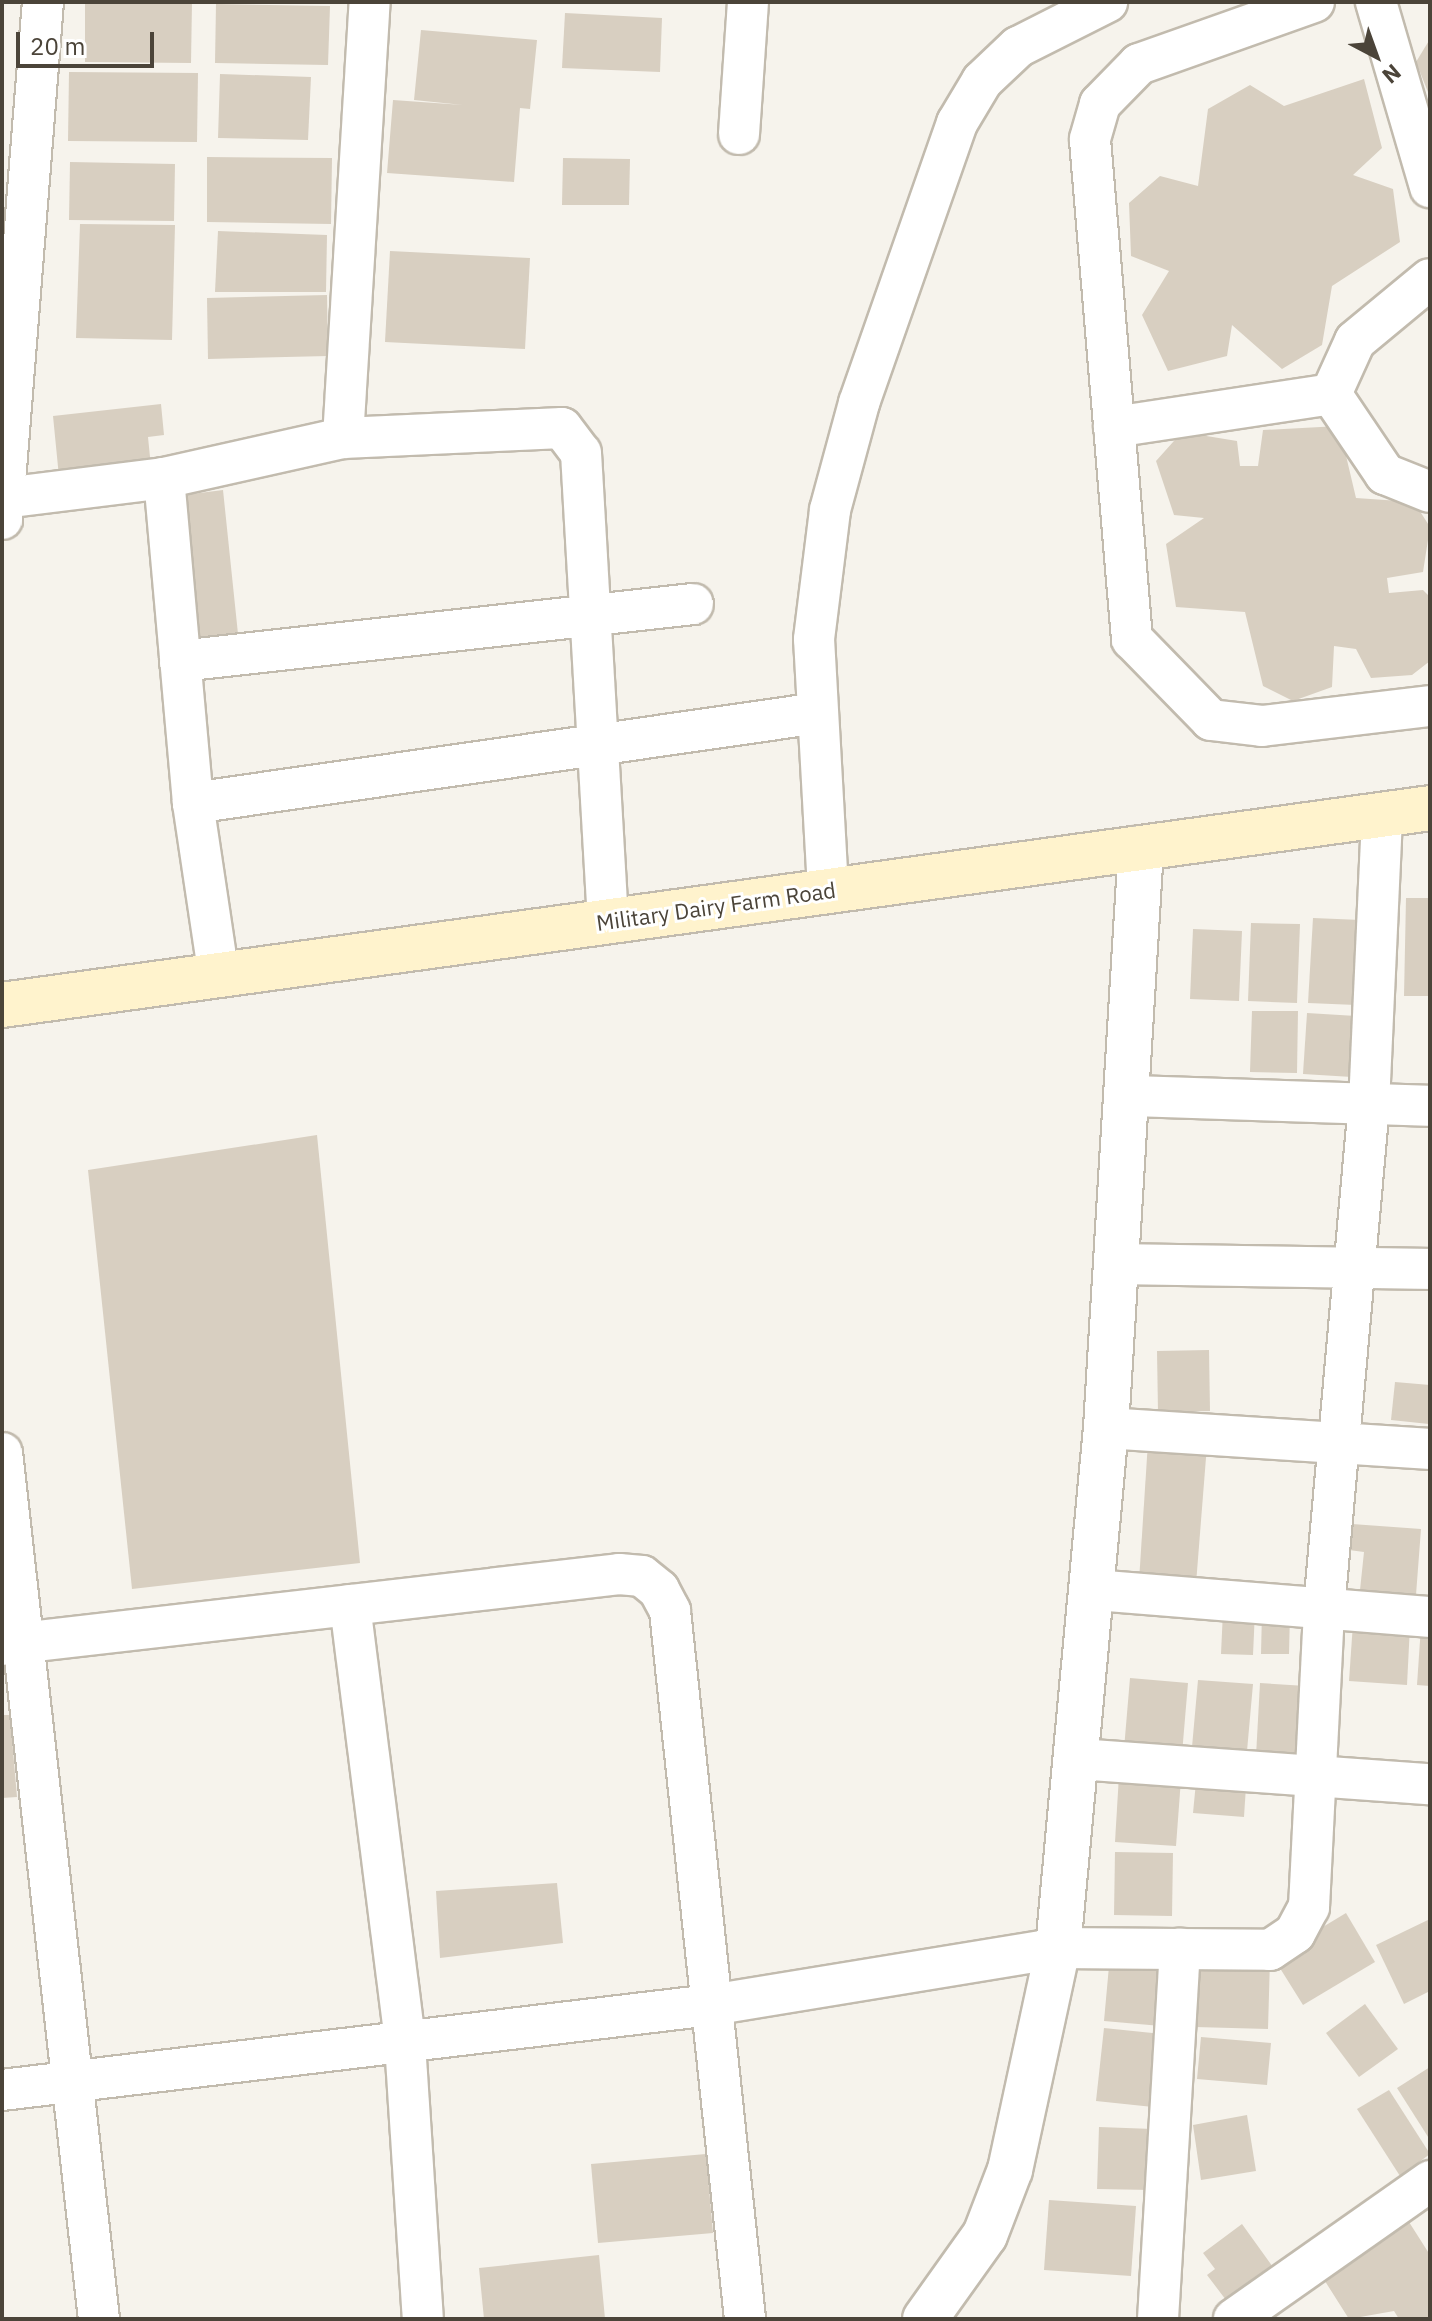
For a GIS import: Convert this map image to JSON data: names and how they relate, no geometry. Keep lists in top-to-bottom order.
{
  "streets": {
    "main road": ["Military Dairy Farm Road"]
  },
  "scale_bar": "20 m",
  "north": "bottom right"
}
